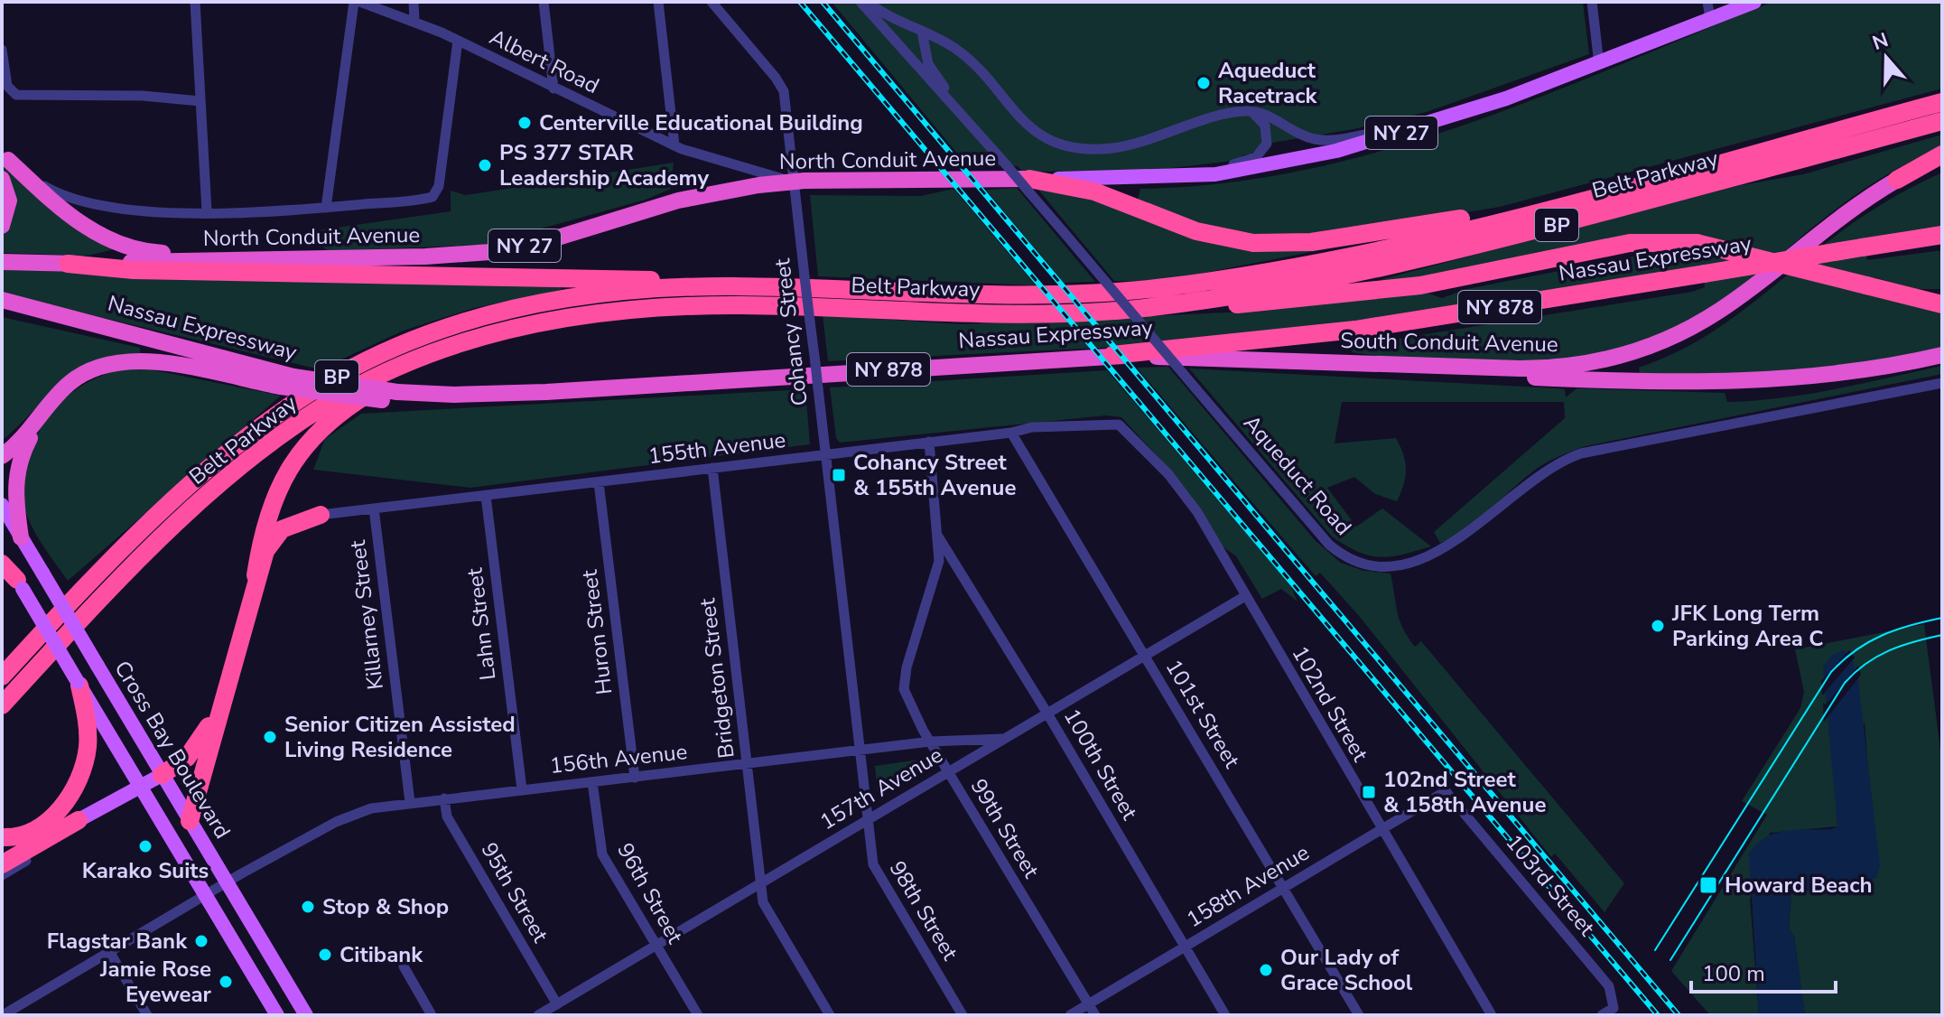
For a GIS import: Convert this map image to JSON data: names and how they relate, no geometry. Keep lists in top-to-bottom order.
{
  "streets": {
    "highway": [
      "NY 27",
      "North Conduit Avenue",
      "Belt Parkway",
      "BP",
      "Nassau Expressway",
      "NY 878",
      "South Conduit Avenue"
    ],
    "main road": ["Cross Bay Boulevard"],
    "street": [
      "Albert Road",
      "Cohancy Street",
      "155th Avenue",
      "Aqueduct Road",
      "Killarney Street",
      "Lahn Street",
      "Huron Street",
      "Bridgeton Street",
      "102nd Street",
      "101st Street",
      "156th Avenue",
      "100th Street",
      "157th Avenue",
      "99th Street",
      "103rd Street",
      "158th Avenue",
      "95th Street",
      "96th Street",
      "98th Street"
    ]
  },
  "crossings": [
    ["Albert Road", "North Conduit Avenue"],
    ["Albert Road", "Cohancy Street"],
    ["North Conduit Avenue", "Cohancy Street"],
    ["North Conduit Avenue", "Aqueduct Road"],
    ["Nassau Expressway", "South Conduit Avenue"],
    ["Cohancy Street", "155th Avenue"],
    ["Cohancy Street", "156th Avenue"],
    ["Cohancy Street", "157th Avenue"],
    ["Cohancy Street", "98th Street"],
    ["155th Avenue", "Killarney Street"],
    ["155th Avenue", "Lahn Street"],
    ["155th Avenue", "Huron Street"],
    ["155th Avenue", "Bridgeton Street"],
    ["155th Avenue", "102nd Street"],
    ["155th Avenue", "101st Street"],
    ["155th Avenue", "99th Street"],
    ["Killarney Street", "156th Avenue"],
    ["Lahn Street", "156th Avenue"],
    ["Huron Street", "156th Avenue"],
    ["Bridgeton Street", "156th Avenue"],
    ["Bridgeton Street", "157th Avenue"],
    ["102nd Street", "157th Avenue"],
    ["102nd Street", "158th Avenue"],
    ["101st Street", "157th Avenue"],
    ["101st Street", "158th Avenue"],
    ["Cross Bay Boulevard", "156th Avenue"],
    ["156th Avenue", "95th Street"],
    ["156th Avenue", "96th Street"],
    ["100th Street", "157th Avenue"],
    ["100th Street", "99th Street"],
    ["100th Street", "158th Avenue"],
    ["157th Avenue", "99th Street"],
    ["157th Avenue", "95th Street"],
    ["157th Avenue", "96th Street"],
    ["157th Avenue", "98th Street"],
    ["99th Street", "158th Avenue"],
    ["103rd Street", "158th Avenue"]
  ],
  "places": {
    "other": [
      "Aqueduct Racetrack",
      "Centerville Educational Building",
      "PS 377 STAR Leadership Academy",
      "JFK Long Term Parking Area C",
      "Senior Citizen Assisted Living Residence",
      "Karako Suits",
      "Stop & Shop",
      "Flagstar Bank",
      "Citibank",
      "Our Lady of Grace School",
      "Jamie Rose Eyewear"
    ],
    "transit": ["Cohancy Street & 155th Avenue", "102nd Street & 158th Avenue", "Howard Beach"]
  },
  "scale_bar": "100 m",
  "north": "top"
}
